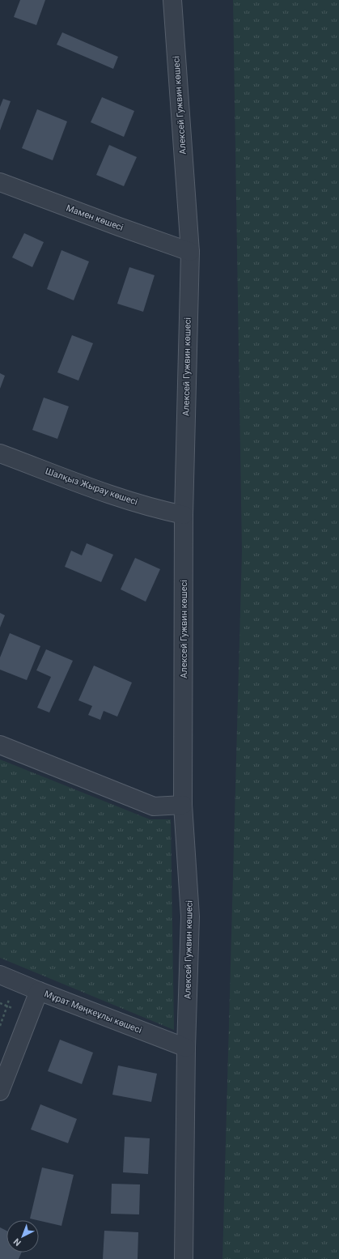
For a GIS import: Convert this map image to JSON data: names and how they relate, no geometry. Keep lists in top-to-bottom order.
{
  "streets": {
    "street": [
      "Алексей Гужвин көшесі",
      "Мамен көшесі",
      "Шалқыз Жырау көшесі",
      "Мұрат Мөңкеұлы көшесі"
    ]
  },
  "crossings": [
    ["Алексей Гужвин көшесі", "Мамен көшесі"],
    ["Алексей Гужвин көшесі", "Шалқыз Жырау көшесі"],
    ["Алексей Гужвин көшесі", "Мұрат Мөңкеұлы көшесі"]
  ],
  "north": "bottom left"
}
